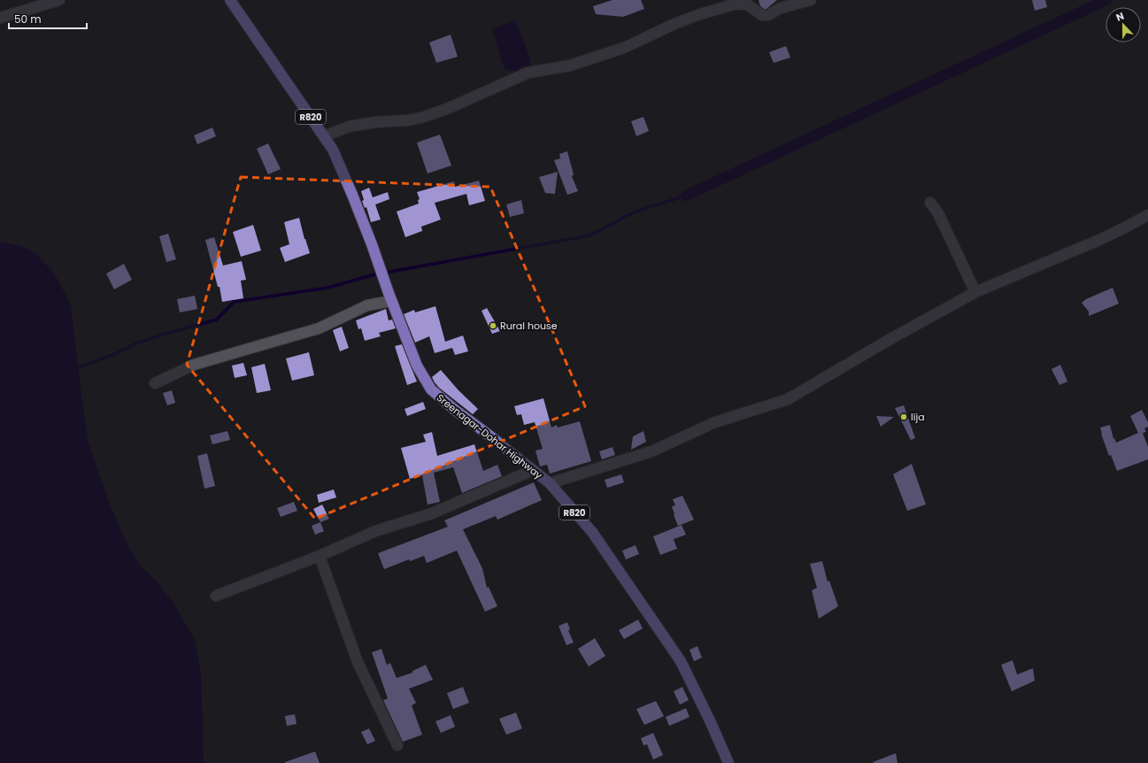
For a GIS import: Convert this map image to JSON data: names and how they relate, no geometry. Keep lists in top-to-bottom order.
{
  "streets": {
    "main road": ["R820", "Sreenagar-Dohar Highway"]
  },
  "places": ["Rural house", "lija"],
  "scale_bar": "50 m",
  "north": "top"
}
